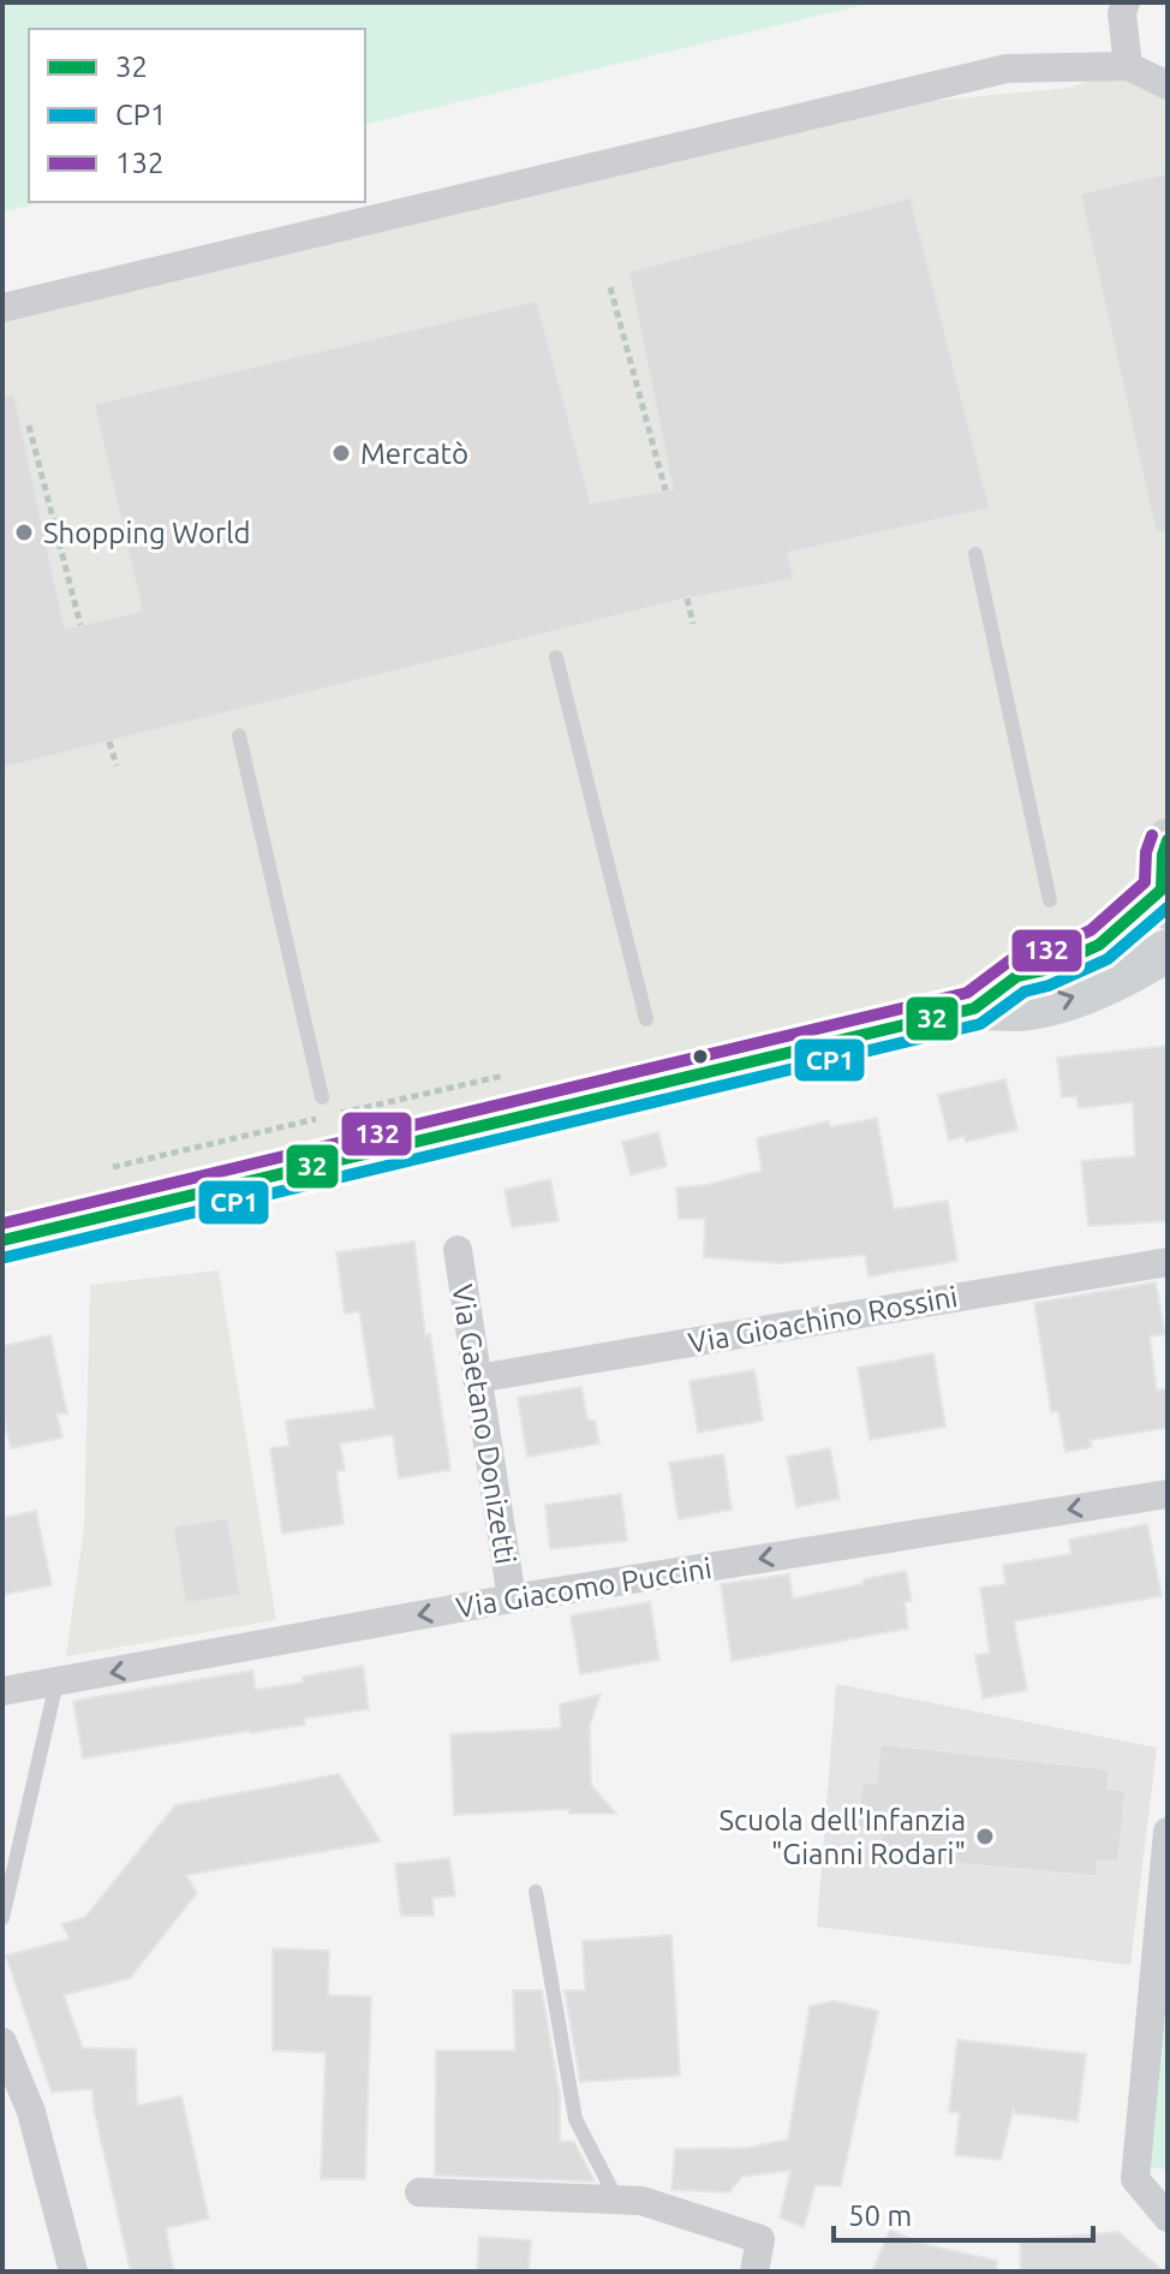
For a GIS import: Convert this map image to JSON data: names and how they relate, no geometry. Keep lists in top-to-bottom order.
{
  "streets": {
    "street": ["Via Gioachino Rossini", "Via Gaetano Donizetti", "Via Giacomo Puccini"]
  },
  "crossings": [
    ["Via Gioachino Rossini", "Via Gaetano Donizetti"],
    ["Via Gaetano Donizetti", "Via Giacomo Puccini"]
  ],
  "one_way": ["Via Giacomo Puccini"],
  "places": ["Mercatò", "Shopping World", "Scuola dell'Infanzia \"Gianni Rodari\""],
  "lines": ["transit line 132", "transit line 32", "transit line CP1"],
  "legend": ["32", "CP1", "132"],
  "scale_bar": "50 m"
}
